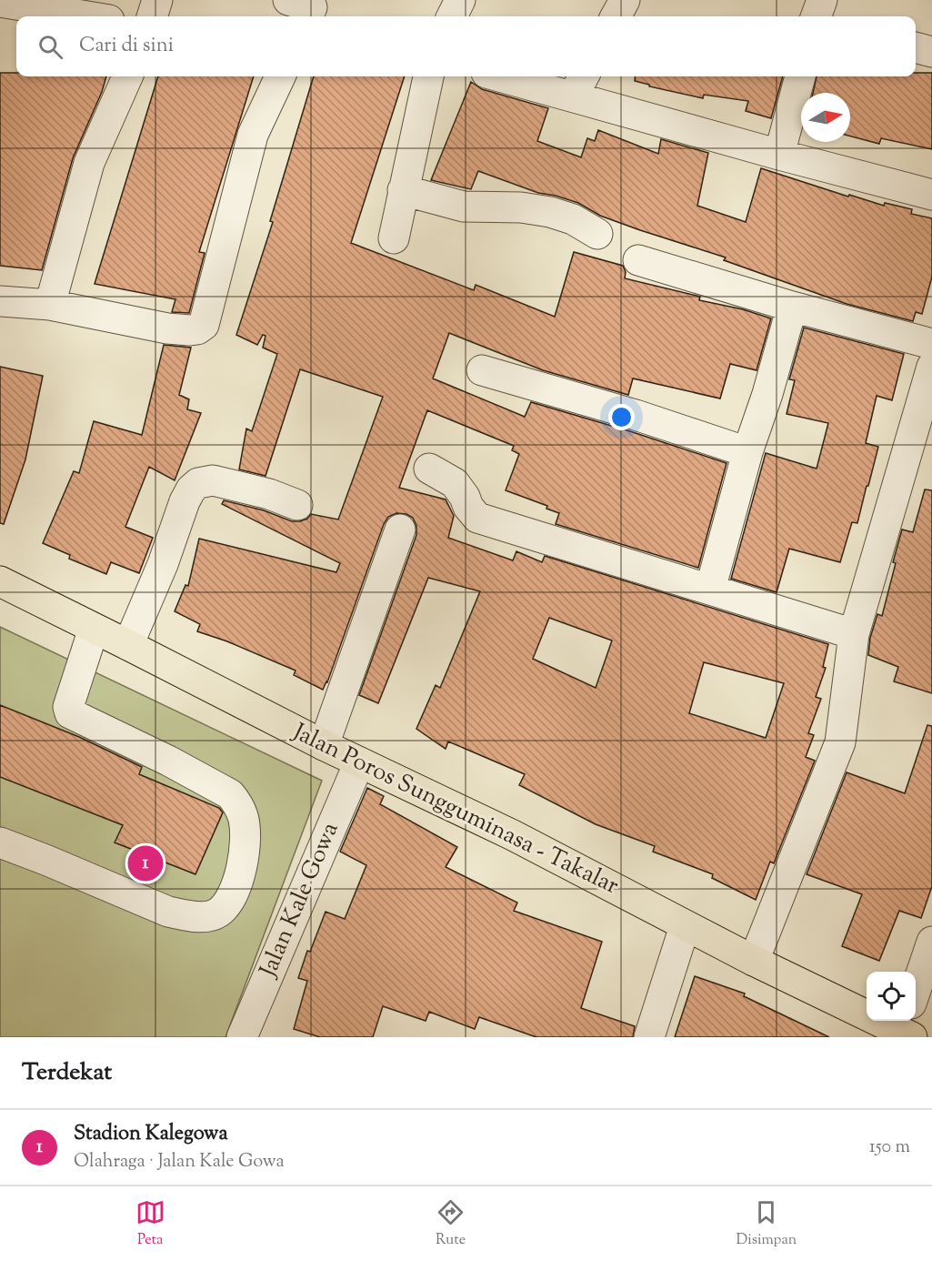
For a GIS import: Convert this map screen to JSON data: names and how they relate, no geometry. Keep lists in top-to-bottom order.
{
  "streets": {
    "highway": ["Jalan Poros Sungguminasa - Takalar"],
    "street": ["Jalan Kale Gowa"]
  },
  "crossings": [
    ["Jalan Poros Sungguminasa - Takalar", "Jalan Kale Gowa"]
  ],
  "north": "right",
  "page": {
    "search": "Cari di sini",
    "pins": "1",
    "heading": "Terdekat",
    "list": [
      {
        "mark": "1",
        "name": "Stadion Kalegowa",
        "note": "Olahraga · Jalan Kale Gowa",
        "value": "150 m"
      }
    ],
    "nav": ["Peta", "Rute", "Disimpan"]
  }
}
